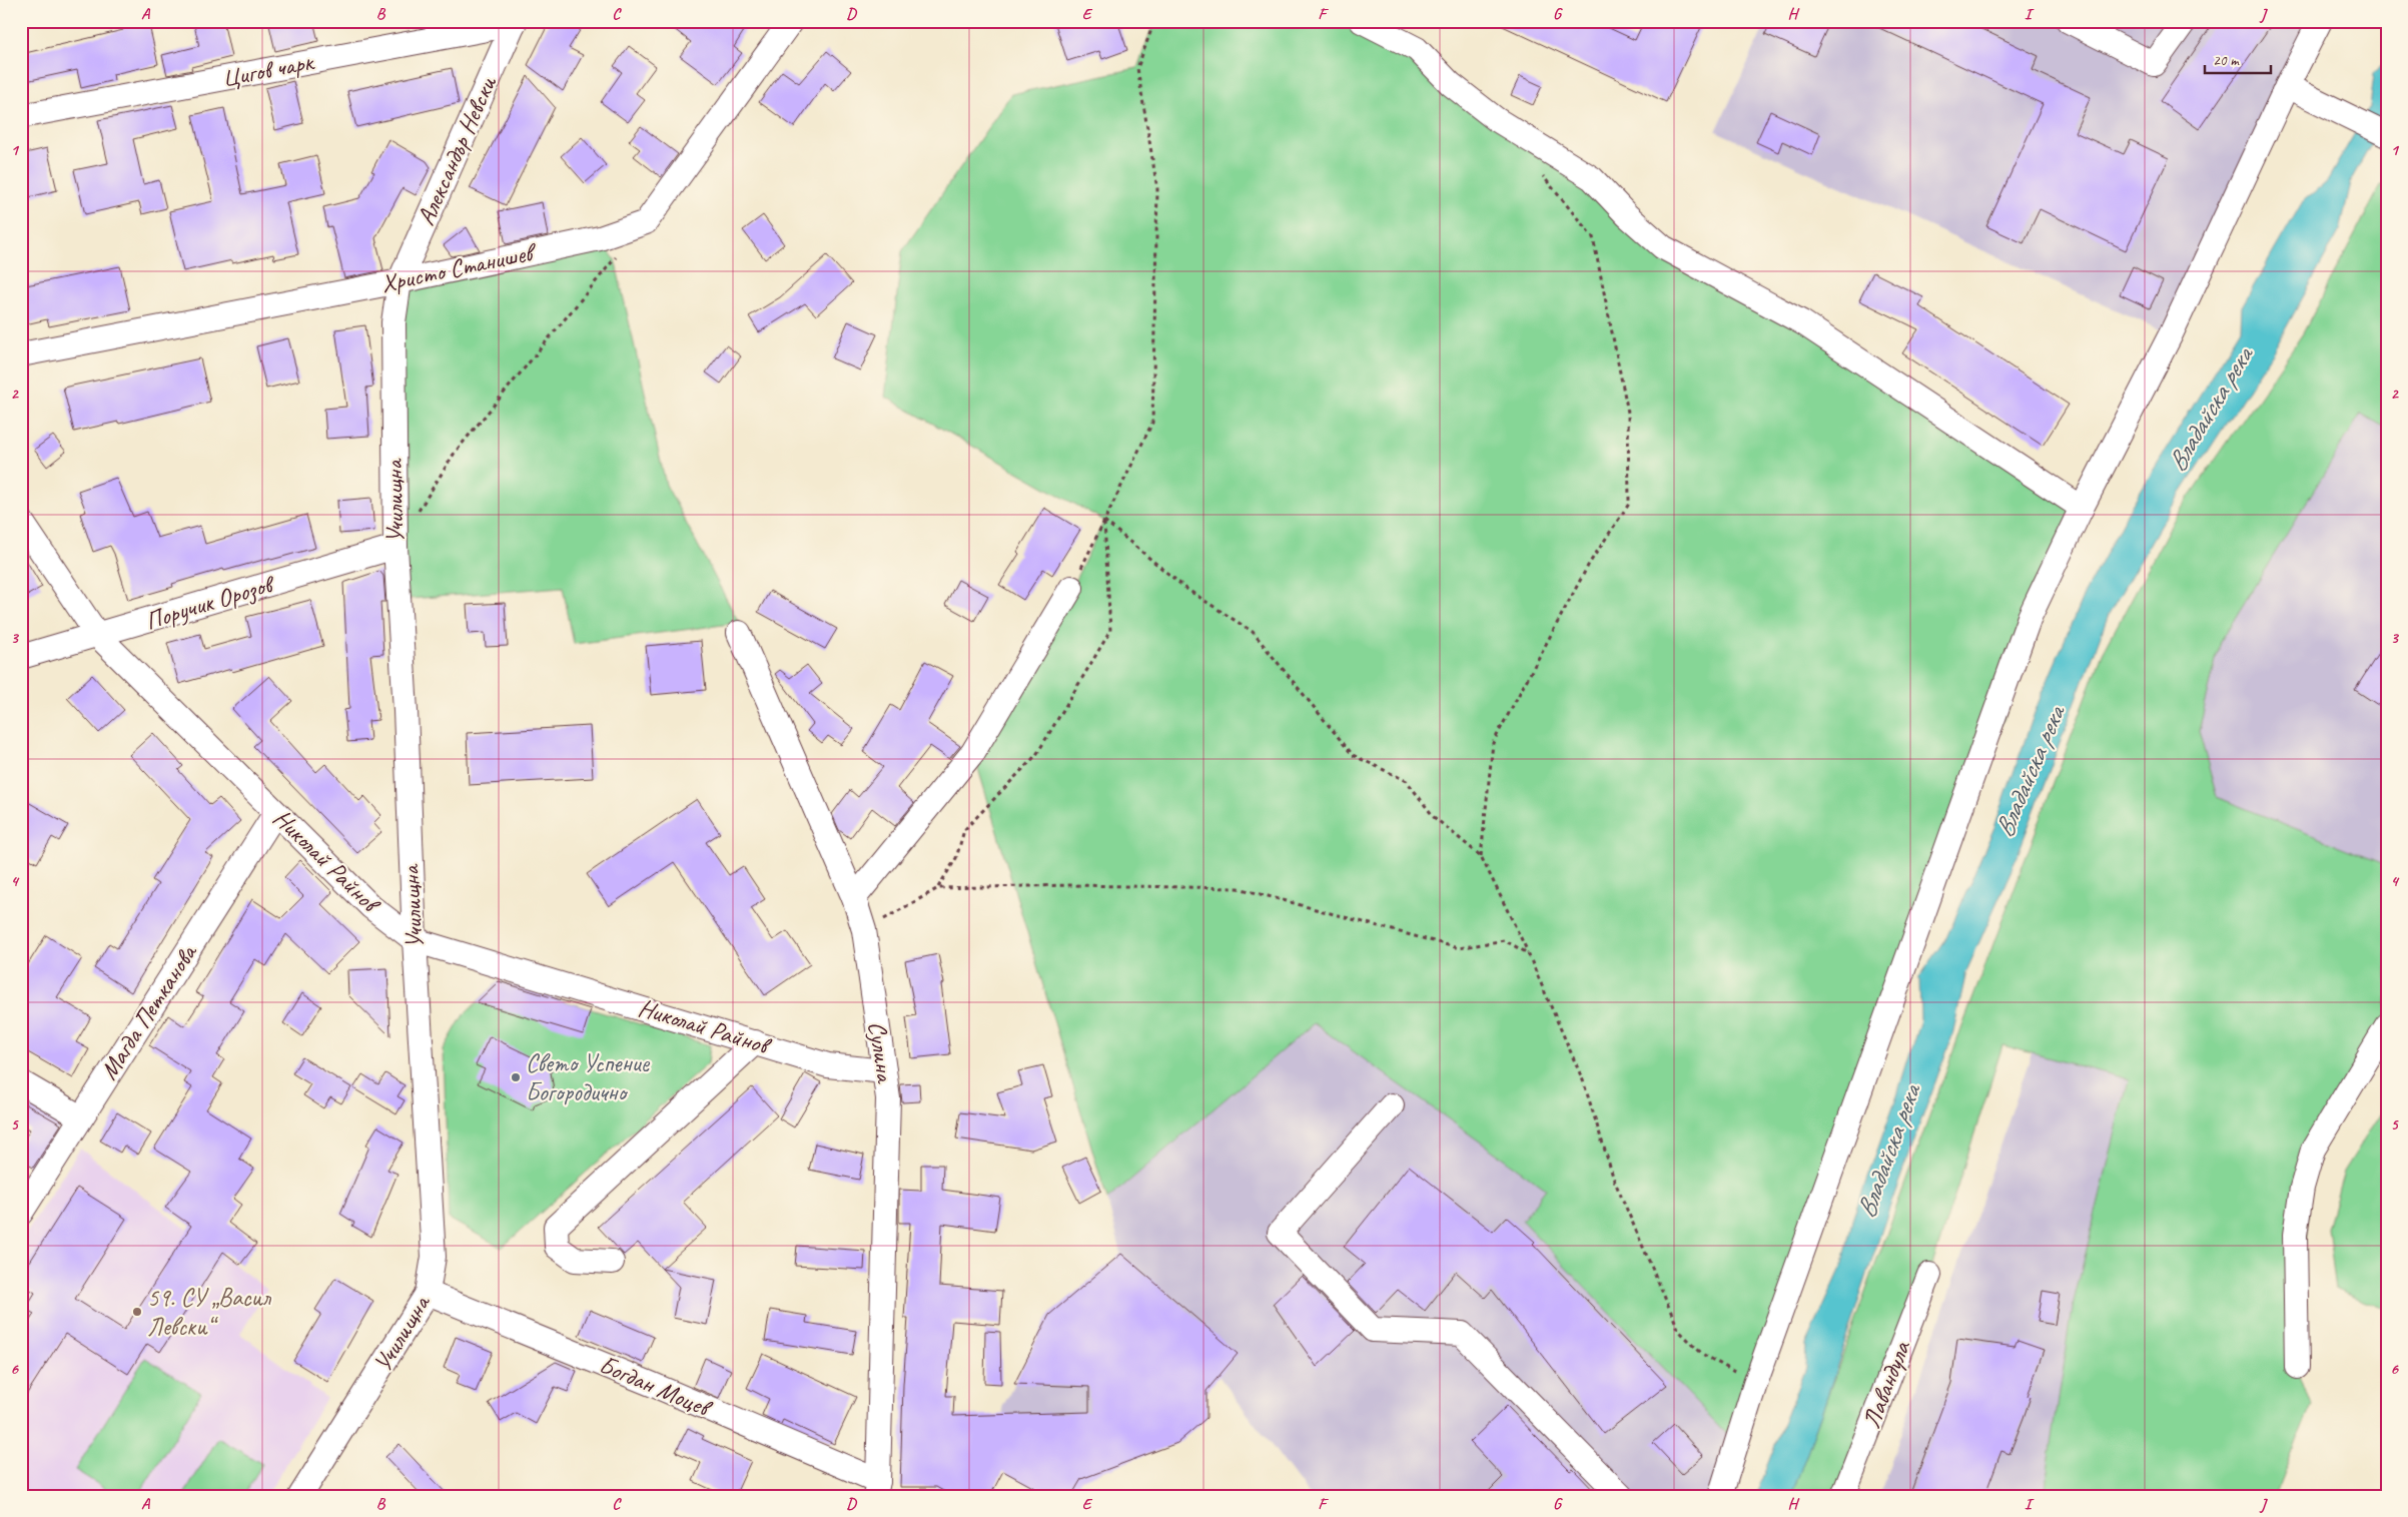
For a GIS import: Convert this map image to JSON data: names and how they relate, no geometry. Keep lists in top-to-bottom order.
{
  "streets": {
    "street": [
      "Цигов чарк",
      "Александър Невски",
      "Христо Станишев",
      "Училищна",
      "Поручик Орозов",
      "Николай Райнов",
      "Магда Петканова",
      "Сулина",
      "Лавандула",
      "Богдан Моцев"
    ]
  },
  "crossings": [
    ["Цигов чарк", "Александър Невски"],
    ["Александър Невски", "Христо Станишев"],
    ["Александър Невски", "Училищна"],
    ["Христо Станишев", "Училищна"],
    ["Училищна", "Поручик Орозов"],
    ["Училищна", "Николай Райнов"],
    ["Училищна", "Богдан Моцев"],
    ["Поручик Орозов", "Николай Райнов"],
    ["Николай Райнов", "Магда Петканова"],
    ["Николай Райнов", "Сулина"],
    ["Сулина", "Богдан Моцев"]
  ],
  "water": ["Владайска река"],
  "places": ["Свето Успение Богородично", "59. СУ „Васил Левски“"],
  "scale_bar": "20 m",
  "grid": {
    "columns": [
      "A",
      "B",
      "C",
      "D",
      "E",
      "F",
      "G",
      "H",
      "I",
      "J"
    ],
    "rows": [
      "1",
      "2",
      "3",
      "4",
      "5",
      "6"
    ]
  }
}
